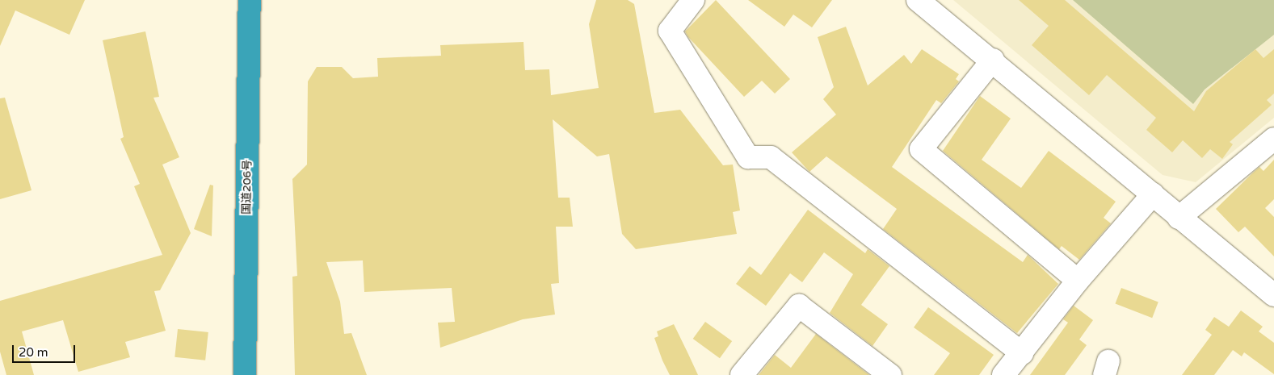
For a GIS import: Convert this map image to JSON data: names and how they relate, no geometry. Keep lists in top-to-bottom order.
{
  "streets": {
    "highway": ["国道206号"]
  },
  "scale_bar": "20 m"
}
